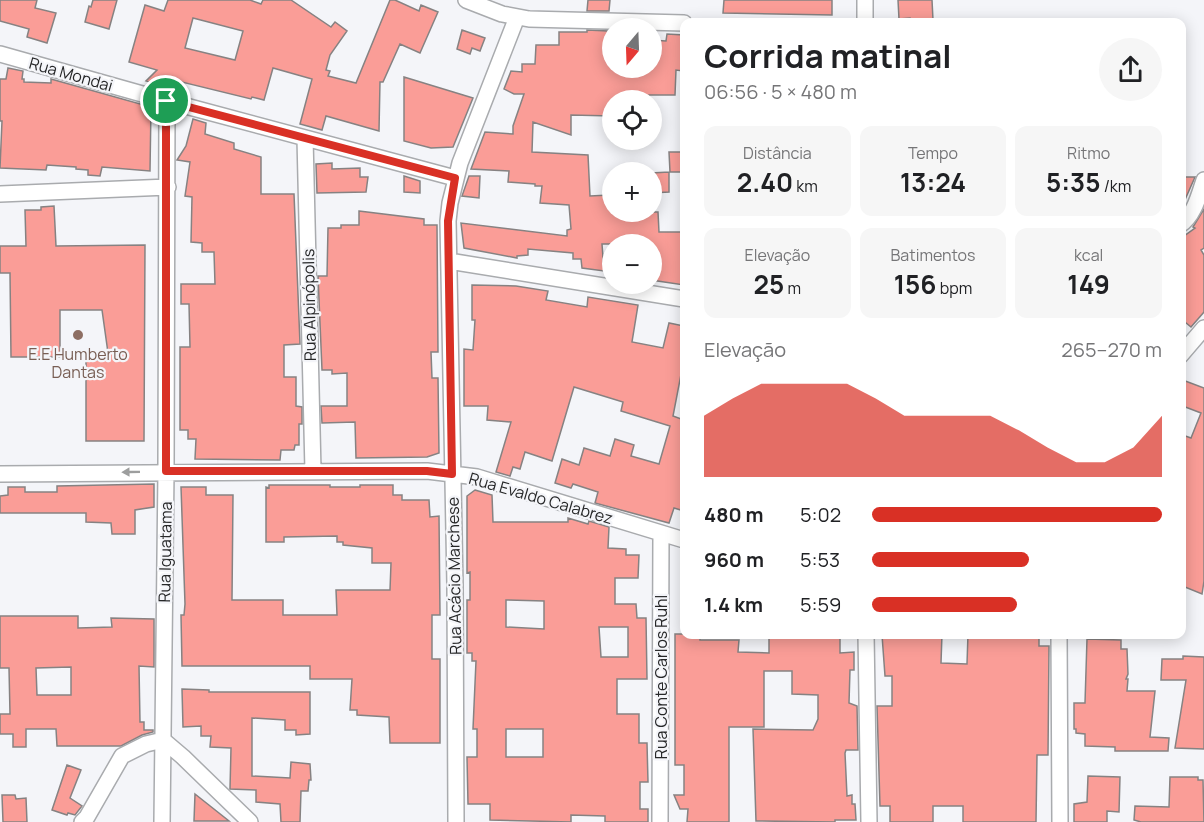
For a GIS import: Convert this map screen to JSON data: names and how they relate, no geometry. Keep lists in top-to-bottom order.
{
  "streets": {
    "street": [
      "Rua Mondai",
      "Rua Alpinópolis",
      "Rua Evaldo Calabrez",
      "Rua Iguatama",
      "Rua Acácio Marchese",
      "Rua Conte Carlos Ruhl"
    ]
  },
  "crossings": [
    ["Rua Mondai", "Rua Alpinópolis"],
    ["Rua Mondai", "Rua Iguatama"],
    ["Rua Mondai", "Rua Acácio Marchese"],
    ["Rua Alpinópolis", "Rua Evaldo Calabrez"],
    ["Rua Evaldo Calabrez", "Rua Iguatama"],
    ["Rua Evaldo Calabrez", "Rua Acácio Marchese"],
    ["Rua Evaldo Calabrez", "Rua Conte Carlos Ruhl"]
  ],
  "places": ["E.E Humberto Dantas"],
  "north": "bottom",
  "page": {
    "map_buttons": ["+", "−"],
    "heading": ["Corrida matinal", "06:56 · 5 × 480 m"],
    "stats": [
      ["Distância", "2.40 km"],
      ["Tempo", "13:24"],
      ["Ritmo", "5:35 /km"],
      ["Elevação", "25 m"],
      ["Batimentos", "156 bpm"],
      ["kcal", "149"]
    ],
    "chart": ["Elevação", "265–270 m"],
    "list": [
      {
        "name": "480 m",
        "note": "5:02"
      },
      {
        "name": "960 m",
        "note": "5:53"
      },
      {
        "name": "1.4 km",
        "note": "5:59"
      }
    ]
  }
}
